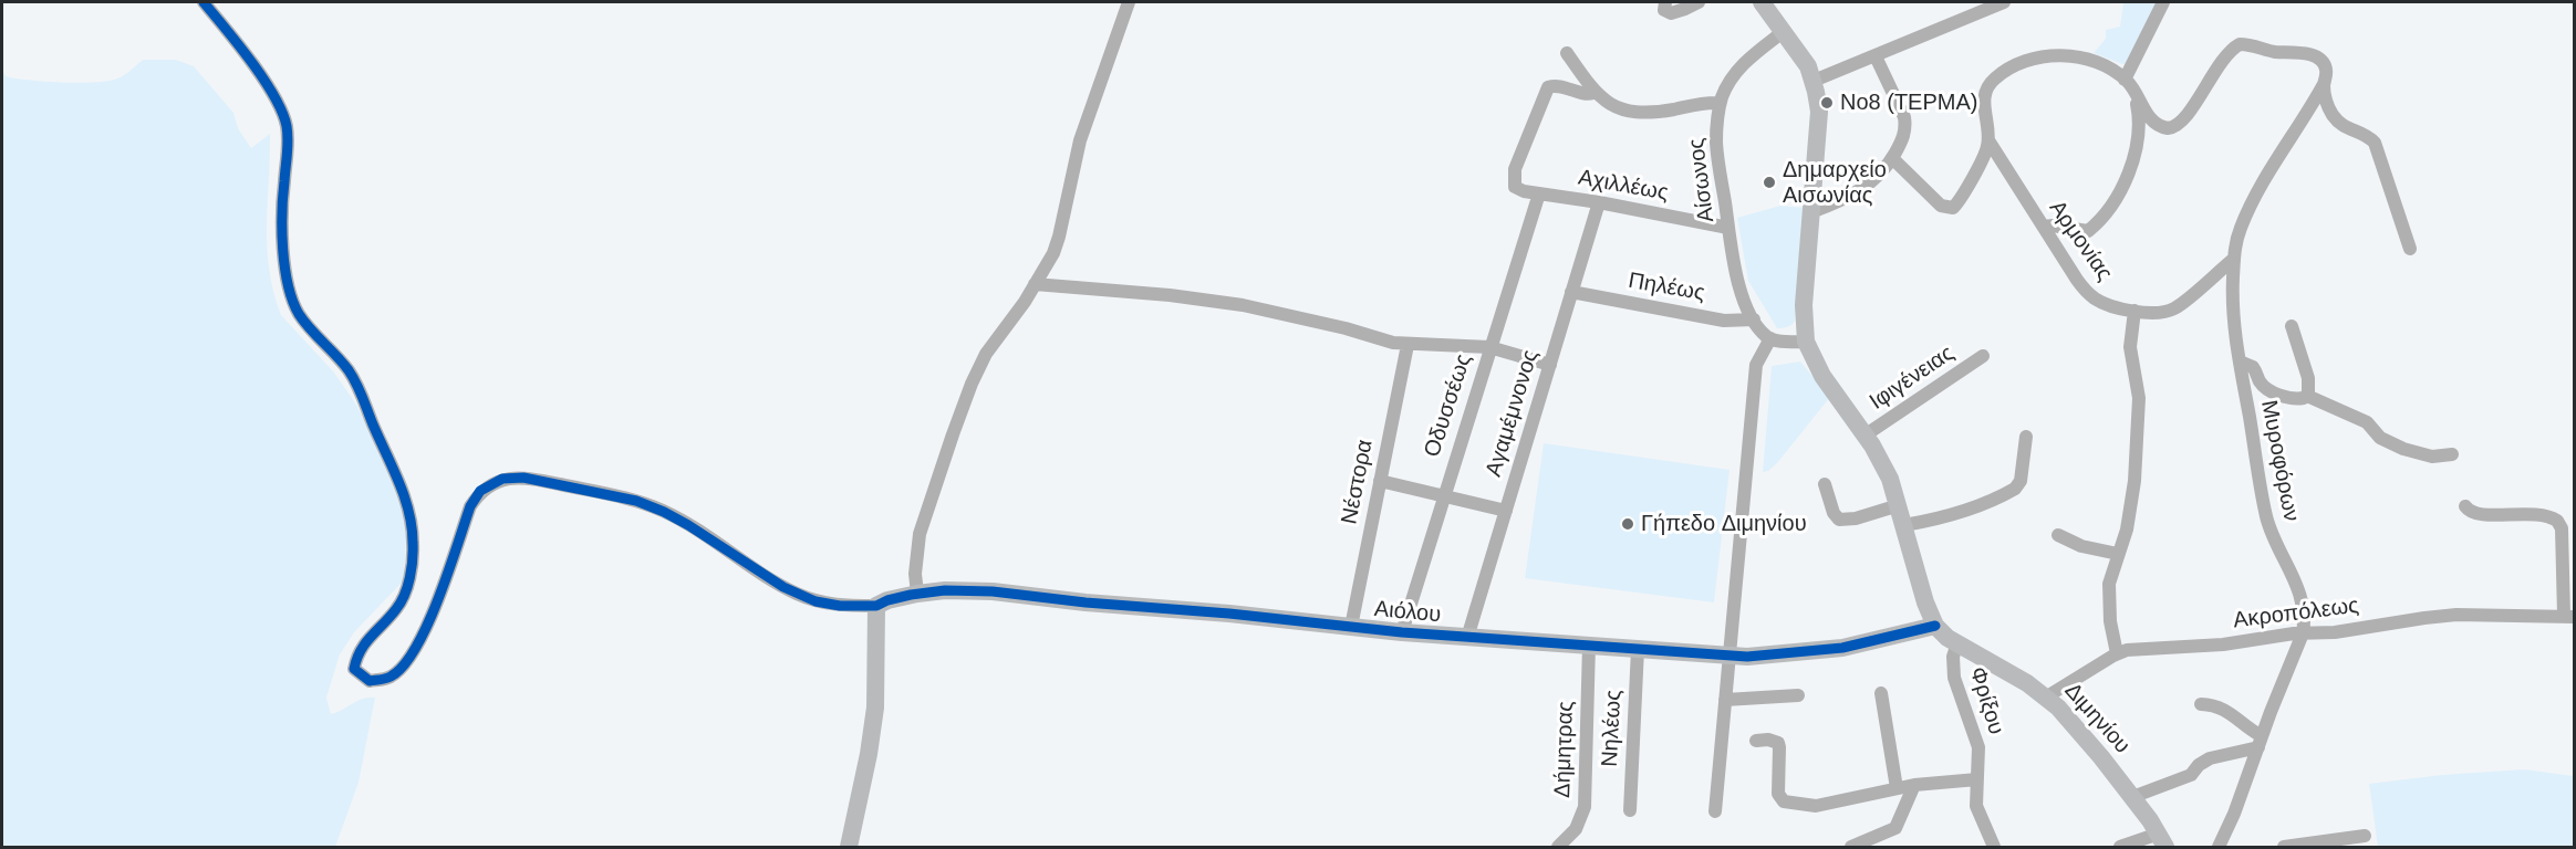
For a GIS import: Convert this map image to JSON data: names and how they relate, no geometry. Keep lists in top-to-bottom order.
{
  "streets": {
    "street": [
      "Αίσωνος",
      "Αχιλλέως",
      "Αρμονίας",
      "Πηλέως",
      "Ιφιγένειας",
      "Οδυσσέως",
      "Αγαμέμνονος",
      "Μυροφόρων",
      "Νέστορα",
      "Αιόλου",
      "Ακροπόλεως",
      "Φρίξου",
      "Διμηνίου",
      "Νηλέως",
      "Δήμητρας"
    ]
  },
  "crossings": [
    ["Αίσωνος", "Αχιλλέως"],
    ["Αίσωνος", "Πηλέως"],
    ["Αχιλλέως", "Οδυσσέως"],
    ["Αχιλλέως", "Αγαμέμνονος"],
    ["Αρμονίας", "Μυροφόρων"],
    ["Πηλέως", "Αγαμέμνονος"],
    ["Οδυσσέως", "Αιόλου"],
    ["Αγαμέμνονος", "Αιόλου"],
    ["Μυροφόρων", "Ακροπόλεως"],
    ["Νέστορα", "Αιόλου"],
    ["Αιόλου", "Διμηνίου"],
    ["Αιόλου", "Νηλέως"],
    ["Αιόλου", "Δήμητρας"],
    ["Ακροπόλεως", "Διμηνίου"],
    ["Φρίξου", "Διμηνίου"]
  ],
  "places": ["Νο8 (ΤΕΡΜΑ)", "Δημαρχείο Αισωνίας", "Γήπεδο Διμηνίου"]
}
